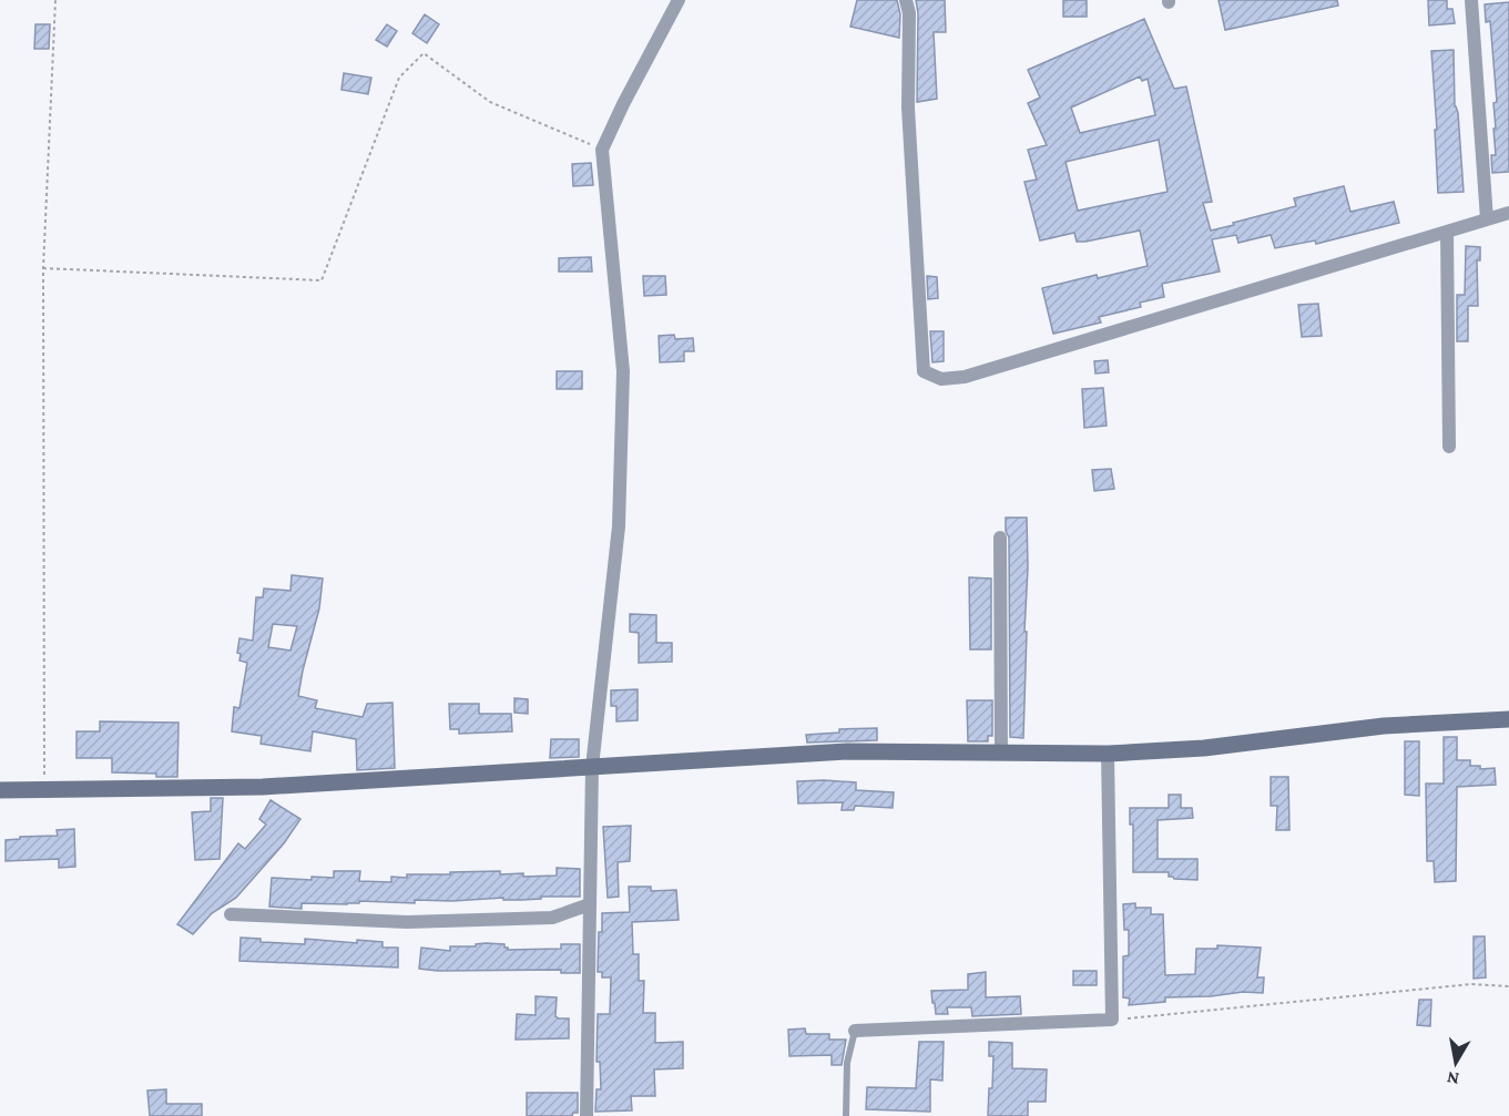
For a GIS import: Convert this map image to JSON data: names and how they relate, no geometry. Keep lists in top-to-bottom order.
{
  "north": "bottom"
}
